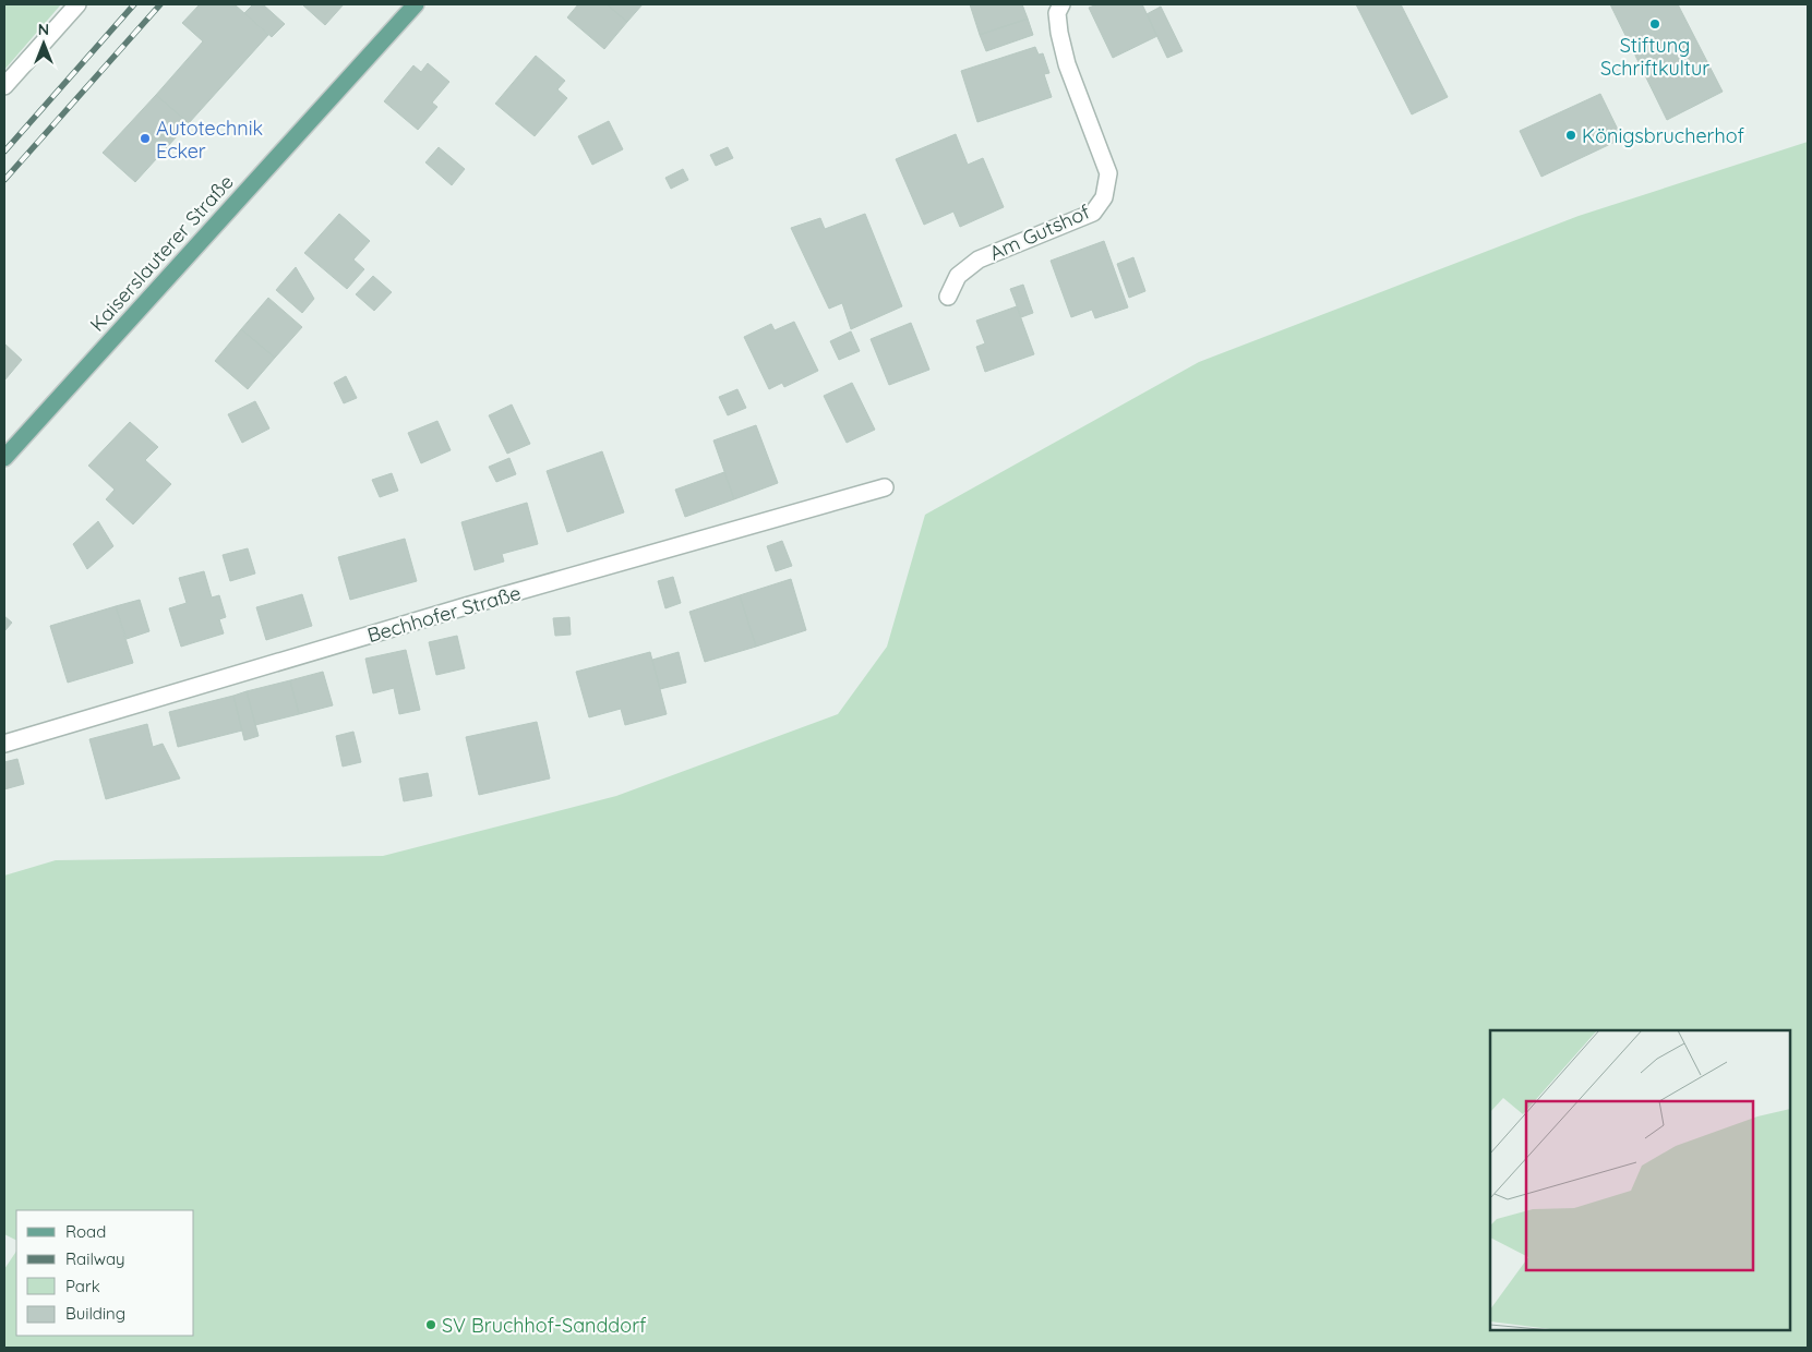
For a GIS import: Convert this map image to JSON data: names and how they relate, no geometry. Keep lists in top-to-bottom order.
{
  "streets": {
    "main road": ["Kaiserslauterer Straße"],
    "street": ["Am Gutshof", "Bechhofer Straße"]
  },
  "places": [
    "Stiftung Schriftkultur",
    "Königsbrucherhof",
    "Autotechnik Ecker",
    "SV Bruchhof-Sanddorf"
  ],
  "legend": [
    "Road",
    "Railway",
    "Park",
    "Building"
  ],
  "north": "top"
}
